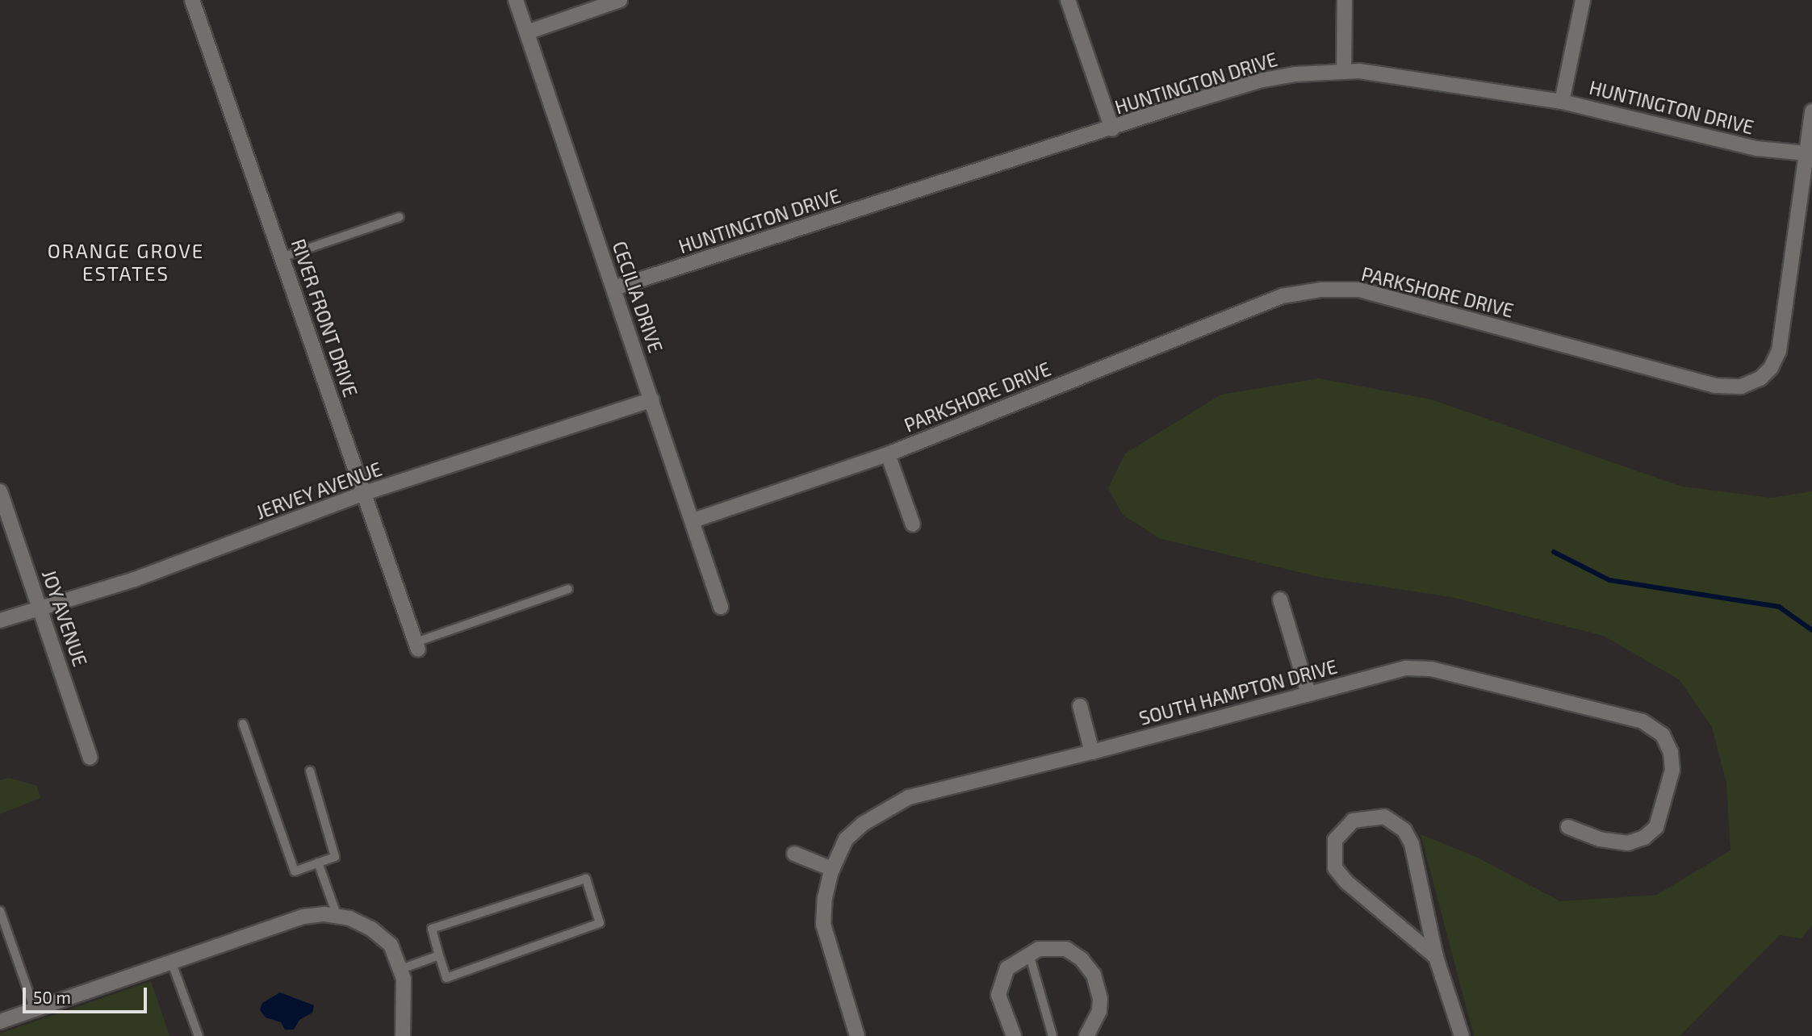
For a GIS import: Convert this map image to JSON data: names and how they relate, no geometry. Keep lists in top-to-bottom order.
{
  "streets": {
    "street": [
      "HUNTINGTON DRIVE",
      "PARKSHORE DRIVE",
      "CECILIA DRIVE",
      "RIVER FRONT DRIVE",
      "JERVEY AVENUE",
      "JOY AVENUE",
      "SOUTH HAMPTON DRIVE"
    ]
  },
  "crossings": [
    ["HUNTINGTON DRIVE", "PARKSHORE DRIVE"],
    ["HUNTINGTON DRIVE", "CECILIA DRIVE"],
    ["PARKSHORE DRIVE", "CECILIA DRIVE"],
    ["CECILIA DRIVE", "JERVEY AVENUE"],
    ["RIVER FRONT DRIVE", "JERVEY AVENUE"],
    ["JERVEY AVENUE", "JOY AVENUE"]
  ],
  "districts": ["ORANGE GROVE ESTATES"],
  "scale_bar": "50 m"
}
